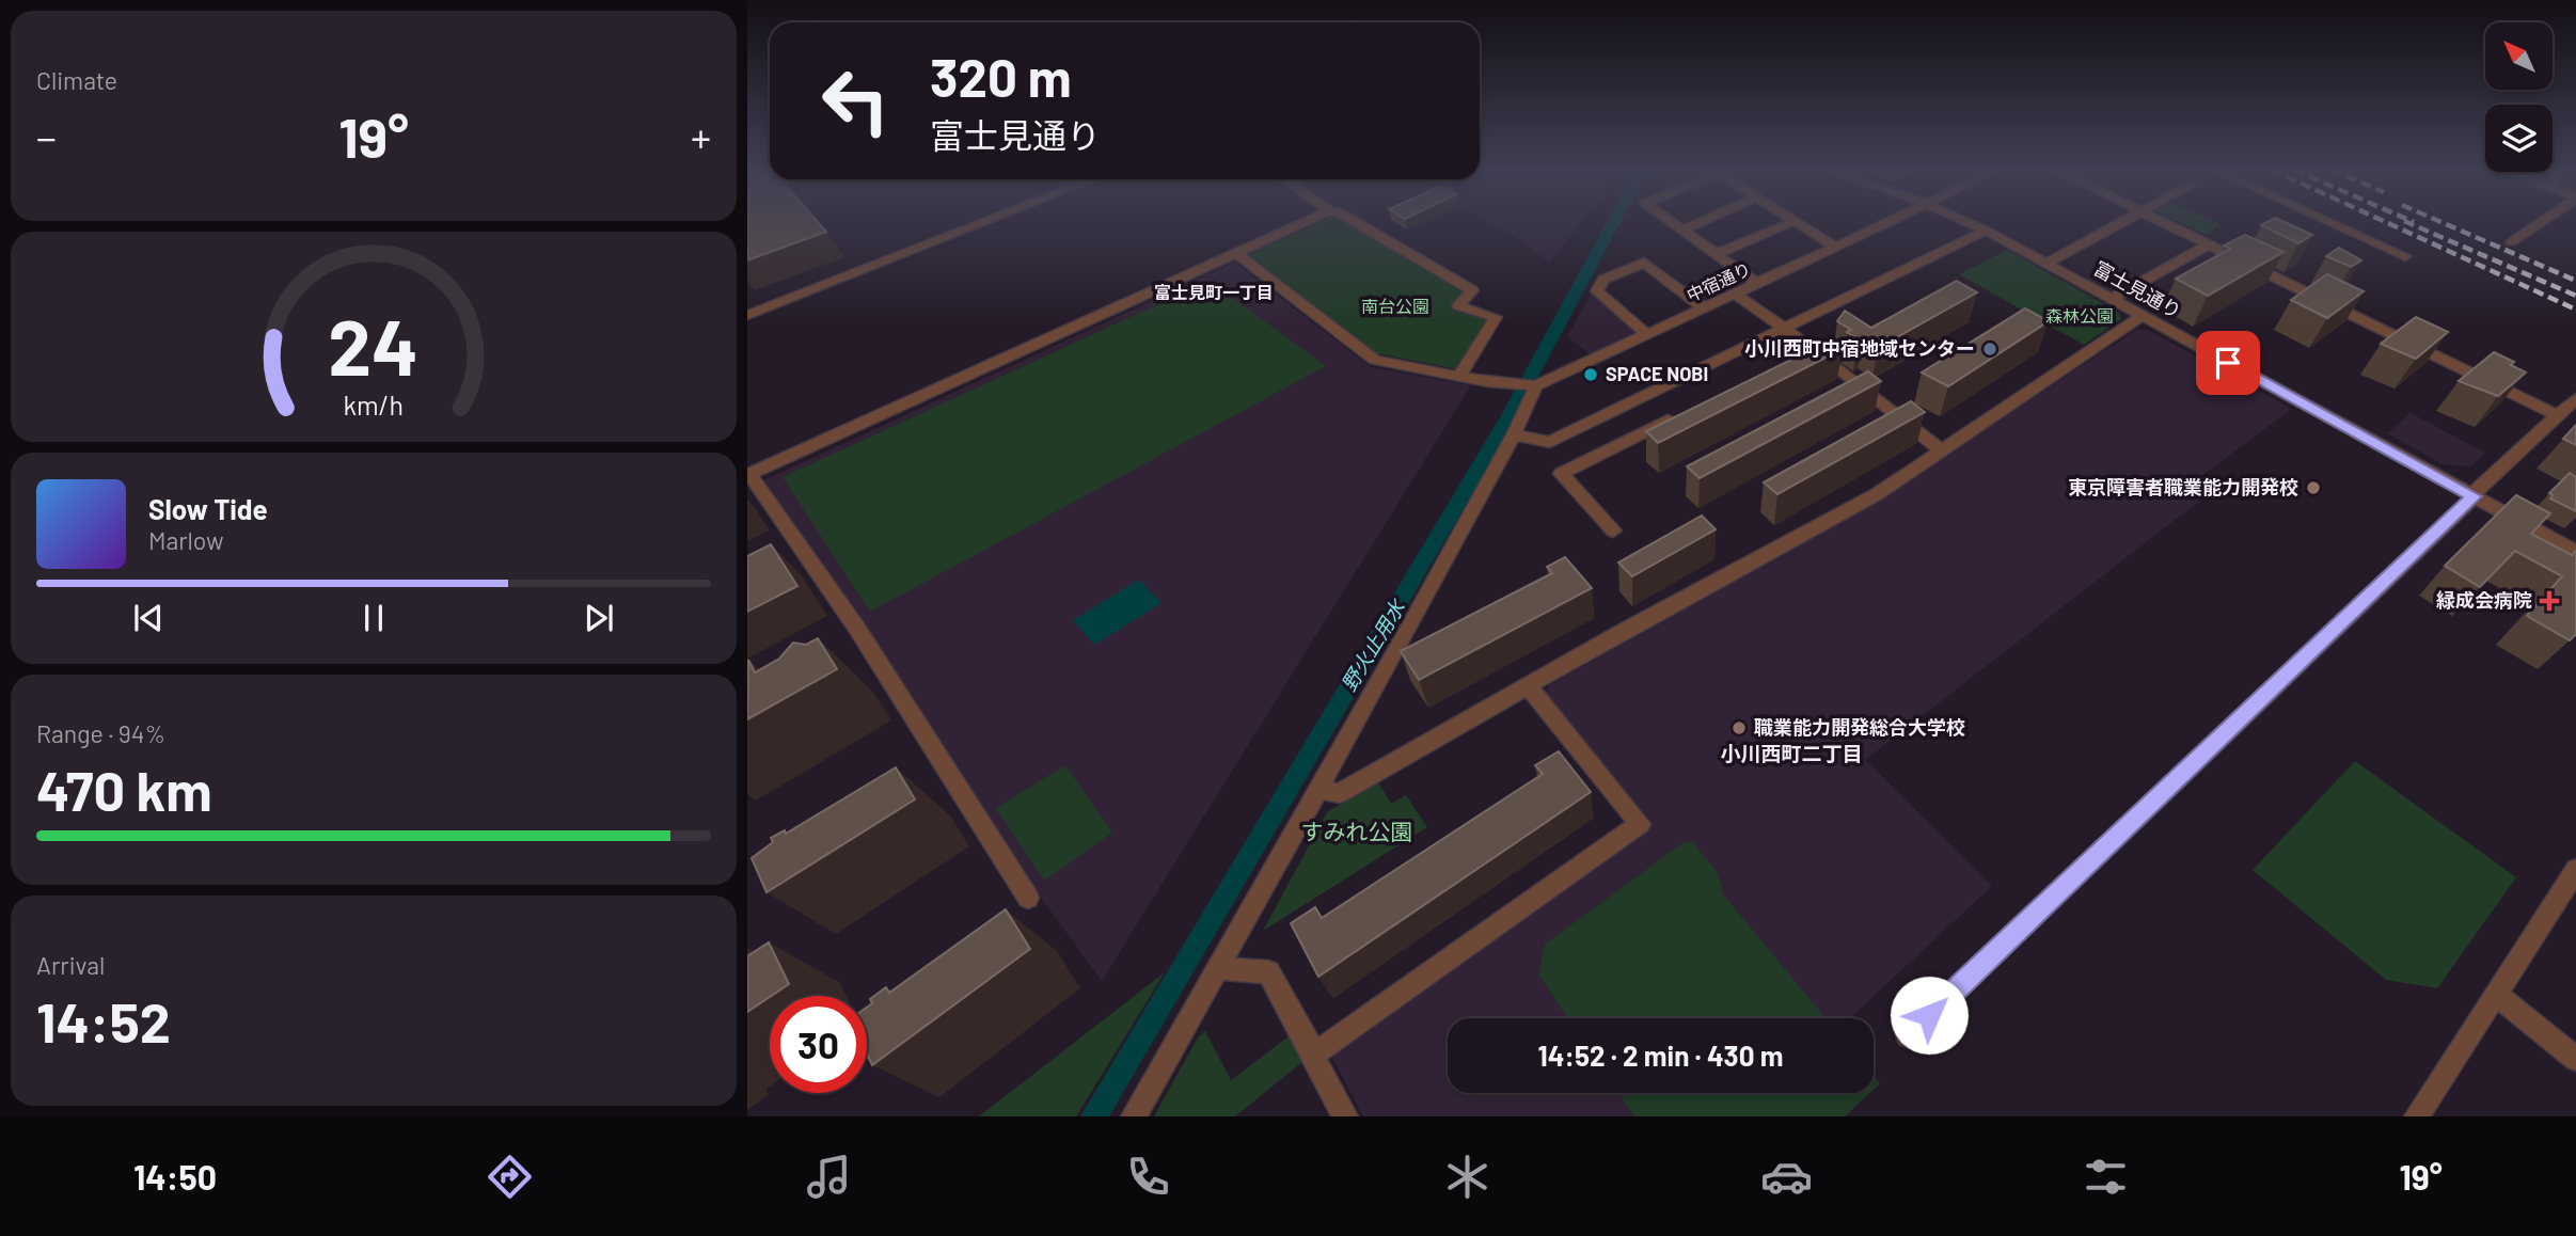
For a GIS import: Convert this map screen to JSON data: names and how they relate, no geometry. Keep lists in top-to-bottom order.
{
  "streets": {
    "street": ["中宿通り", "富士見通り"]
  },
  "districts": ["富士見町一丁目", "小川西町二丁目"],
  "water": ["野火止用水"],
  "parks": ["南台公園", "森林公園", "すみれ公園"],
  "places": {
    "other": [
      "小川西町中宿地域センター",
      "SPACE NOBI",
      "東京障害者職業能力開発校",
      "職業能力開発総合大学校"
    ],
    "health": ["緑成会病院"]
  },
  "north": "top left",
  "page": {
    "tile": [
      "Climate",
      ["Range · 94%", "470 km"],
      ["Arrival", "14:52"]
    ],
    "turn": ["320 m", "富士見通り"],
    "heat": ["−", "19°", "+"],
    "song": ["Slow Tide", "Marlow"],
    "limit": "30",
    "trip": "14:52 · 2 min · 430 m",
    "tabs": ["14:50", "19°"],
    "gauge": ["24", "km/h"]
  }
}
